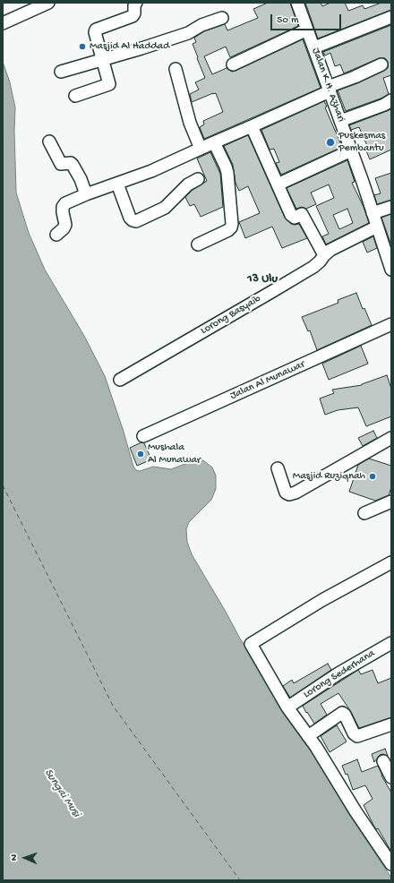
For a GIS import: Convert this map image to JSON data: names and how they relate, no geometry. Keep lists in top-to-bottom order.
{
  "streets": {
    "street": [
      "Jalan K.H. Azhari",
      "Lorong Basyaib",
      "Jalan Al Munawar",
      "Lorong Sederhana"
    ]
  },
  "crossings": [
    ["Jalan K.H. Azhari", "Lorong Basyaib"]
  ],
  "districts": ["13 Ulu"],
  "water": ["Sungai Musi"],
  "places": [
    "Masjid Al Haddad",
    "Puskesmas Pembantu",
    "Mushala Al Munawar",
    "Masjid Ruziqnah"
  ],
  "scale_bar": "50 m",
  "north": "left"
}
